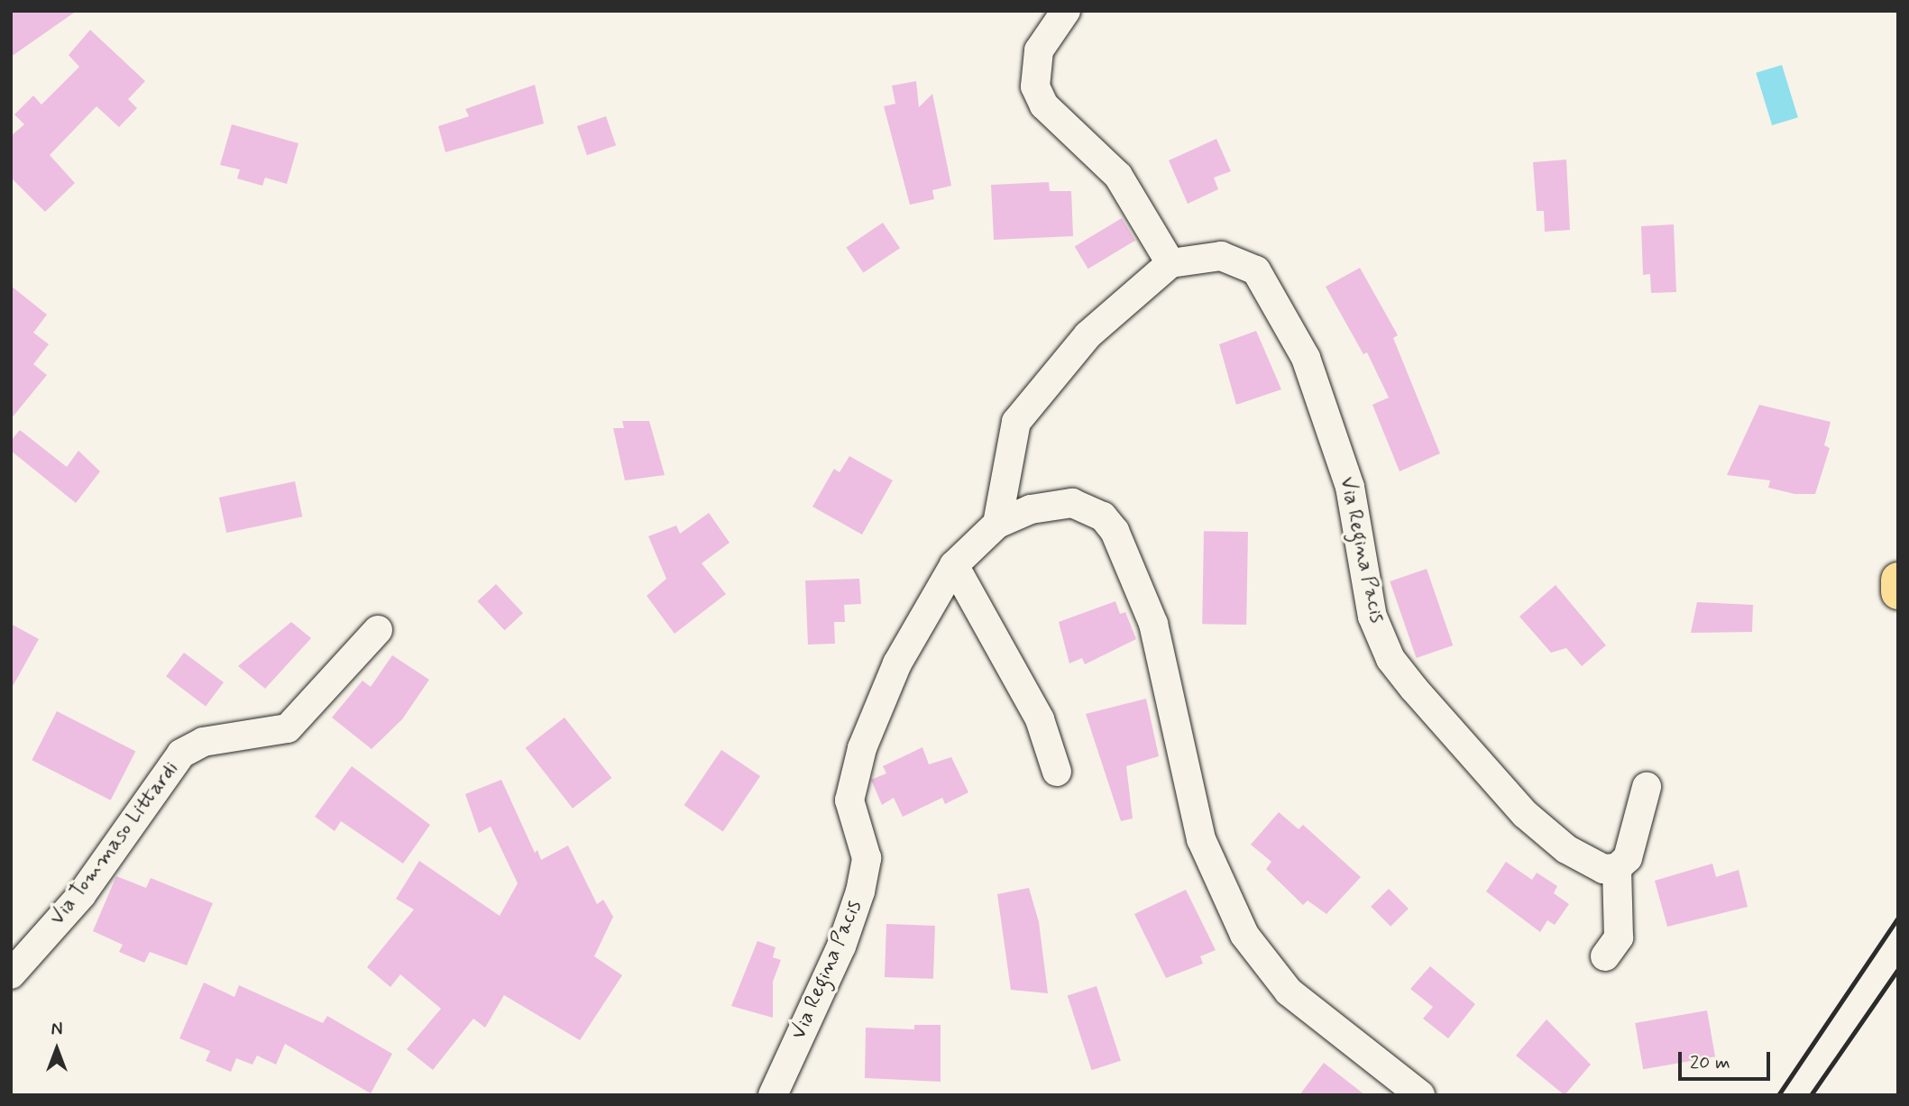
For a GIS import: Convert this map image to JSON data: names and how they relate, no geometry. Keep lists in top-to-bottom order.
{
  "streets": {
    "street": ["Via Regina Pacis", "Via Tommaso Littardi"]
  },
  "scale_bar": "20 m",
  "north": "top"
}
